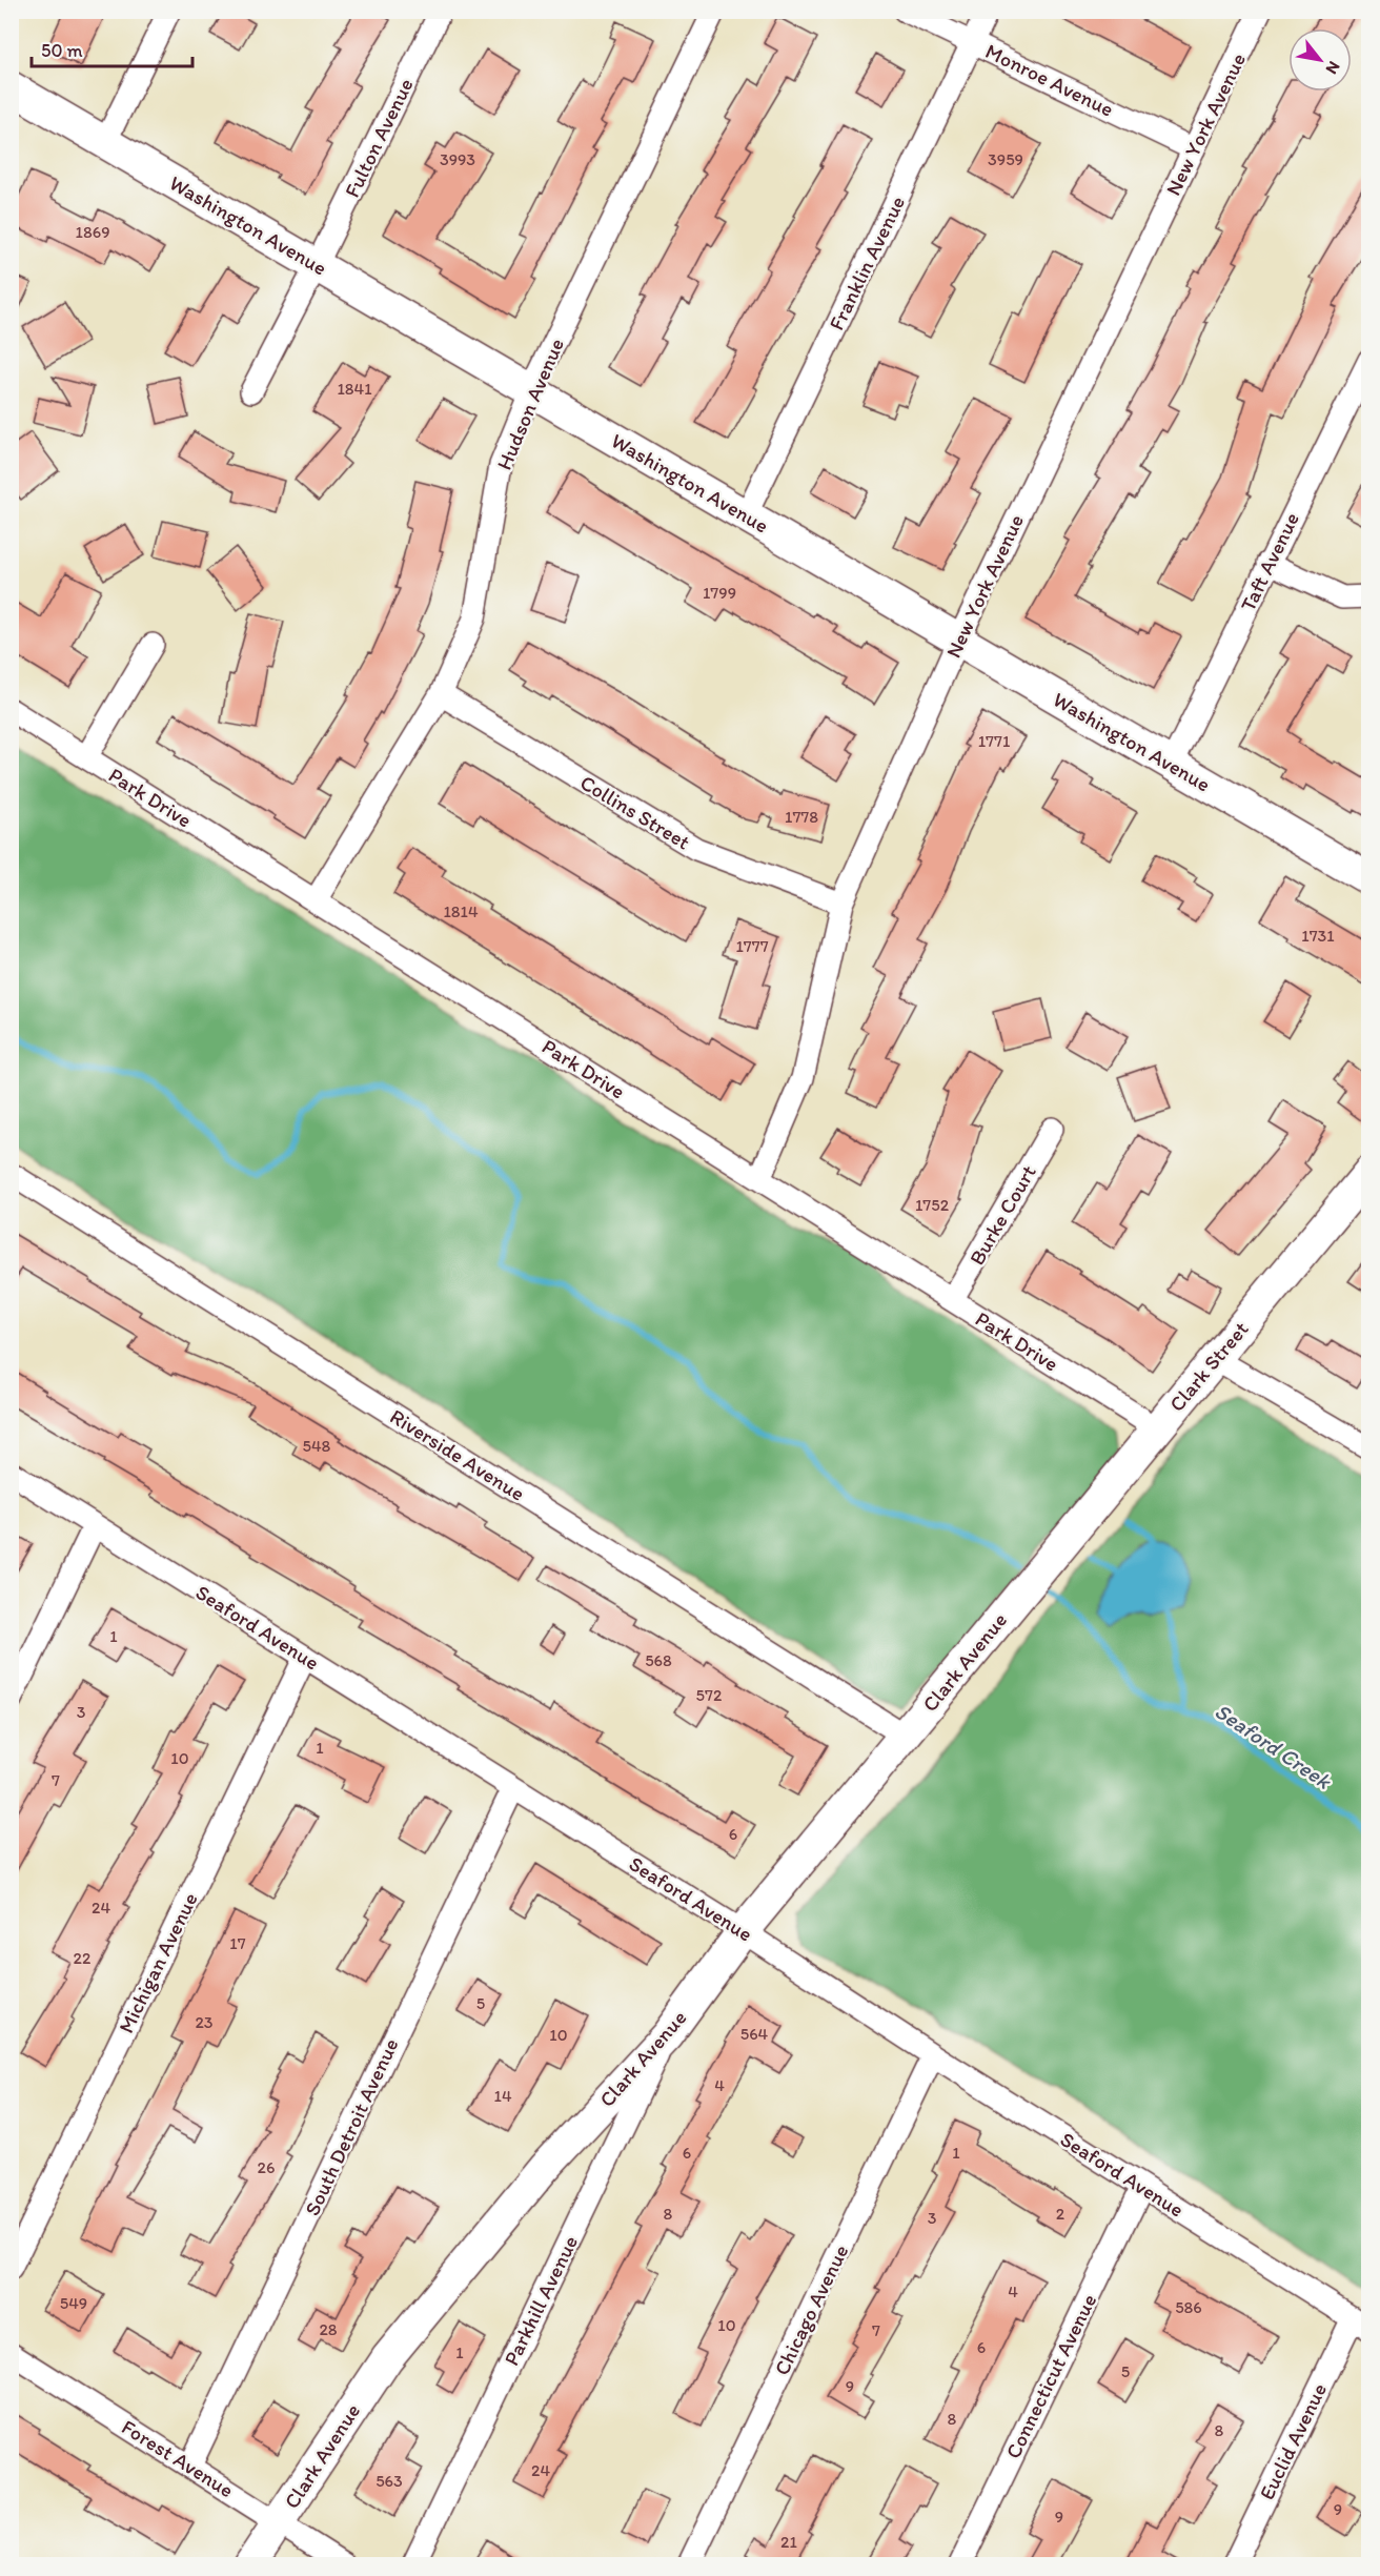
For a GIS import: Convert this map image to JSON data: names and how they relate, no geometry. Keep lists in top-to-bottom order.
{
  "streets": {
    "street": [
      "Monroe Avenue",
      "New York Avenue",
      "Fulton Avenue",
      "Washington Avenue",
      "Franklin Avenue",
      "Hudson Avenue",
      "Taft Avenue",
      "Park Drive",
      "Collins Street",
      "Burke Court",
      "Clark Street",
      "Riverside Avenue",
      "Seaford Avenue",
      "Clark Avenue",
      "Michigan Avenue",
      "South Detroit Avenue",
      "Parkhill Avenue",
      "Chicago Avenue",
      "Connecticut Avenue",
      "Euclid Avenue",
      "Forest Avenue"
    ]
  },
  "crossings": [
    ["Monroe Avenue", "New York Avenue"],
    ["Monroe Avenue", "Franklin Avenue"],
    ["New York Avenue", "Washington Avenue"],
    ["New York Avenue", "Park Drive"],
    ["New York Avenue", "Collins Street"],
    ["Fulton Avenue", "Washington Avenue"],
    ["Washington Avenue", "Franklin Avenue"],
    ["Washington Avenue", "Hudson Avenue"],
    ["Washington Avenue", "Taft Avenue"],
    ["Hudson Avenue", "Park Drive"],
    ["Hudson Avenue", "Collins Street"],
    ["Park Drive", "Burke Court"],
    ["Park Drive", "Clark Street"],
    ["Clark Street", "Clark Avenue"],
    ["Riverside Avenue", "Clark Avenue"],
    ["Seaford Avenue", "Clark Avenue"],
    ["Seaford Avenue", "Michigan Avenue"],
    ["Seaford Avenue", "South Detroit Avenue"],
    ["Seaford Avenue", "Chicago Avenue"],
    ["Seaford Avenue", "Connecticut Avenue"],
    ["Seaford Avenue", "Euclid Avenue"],
    ["Clark Avenue", "Parkhill Avenue"],
    ["Clark Avenue", "Forest Avenue"],
    ["South Detroit Avenue", "Forest Avenue"]
  ],
  "water": ["Seaford Creek"],
  "house_numbers": [
    "3993",
    "3959",
    "1869",
    "1841",
    "1799",
    "1771",
    "1778",
    "1814",
    "1731",
    "1777",
    "1752",
    "548",
    "1",
    "568",
    "572",
    "3",
    "1",
    "10",
    "7",
    "6",
    "24",
    "17",
    "22",
    "5",
    "23",
    "564",
    "10",
    "4",
    "14",
    "6",
    "1",
    "26",
    "8",
    "2",
    "3",
    "4",
    "549",
    "586",
    "10",
    "28",
    "7",
    "6",
    "1",
    "5",
    "9",
    "8",
    "8",
    "24",
    "563",
    "9",
    "9",
    "21"
  ],
  "scale_bar": "50 m",
  "north": "bottom right"
}
